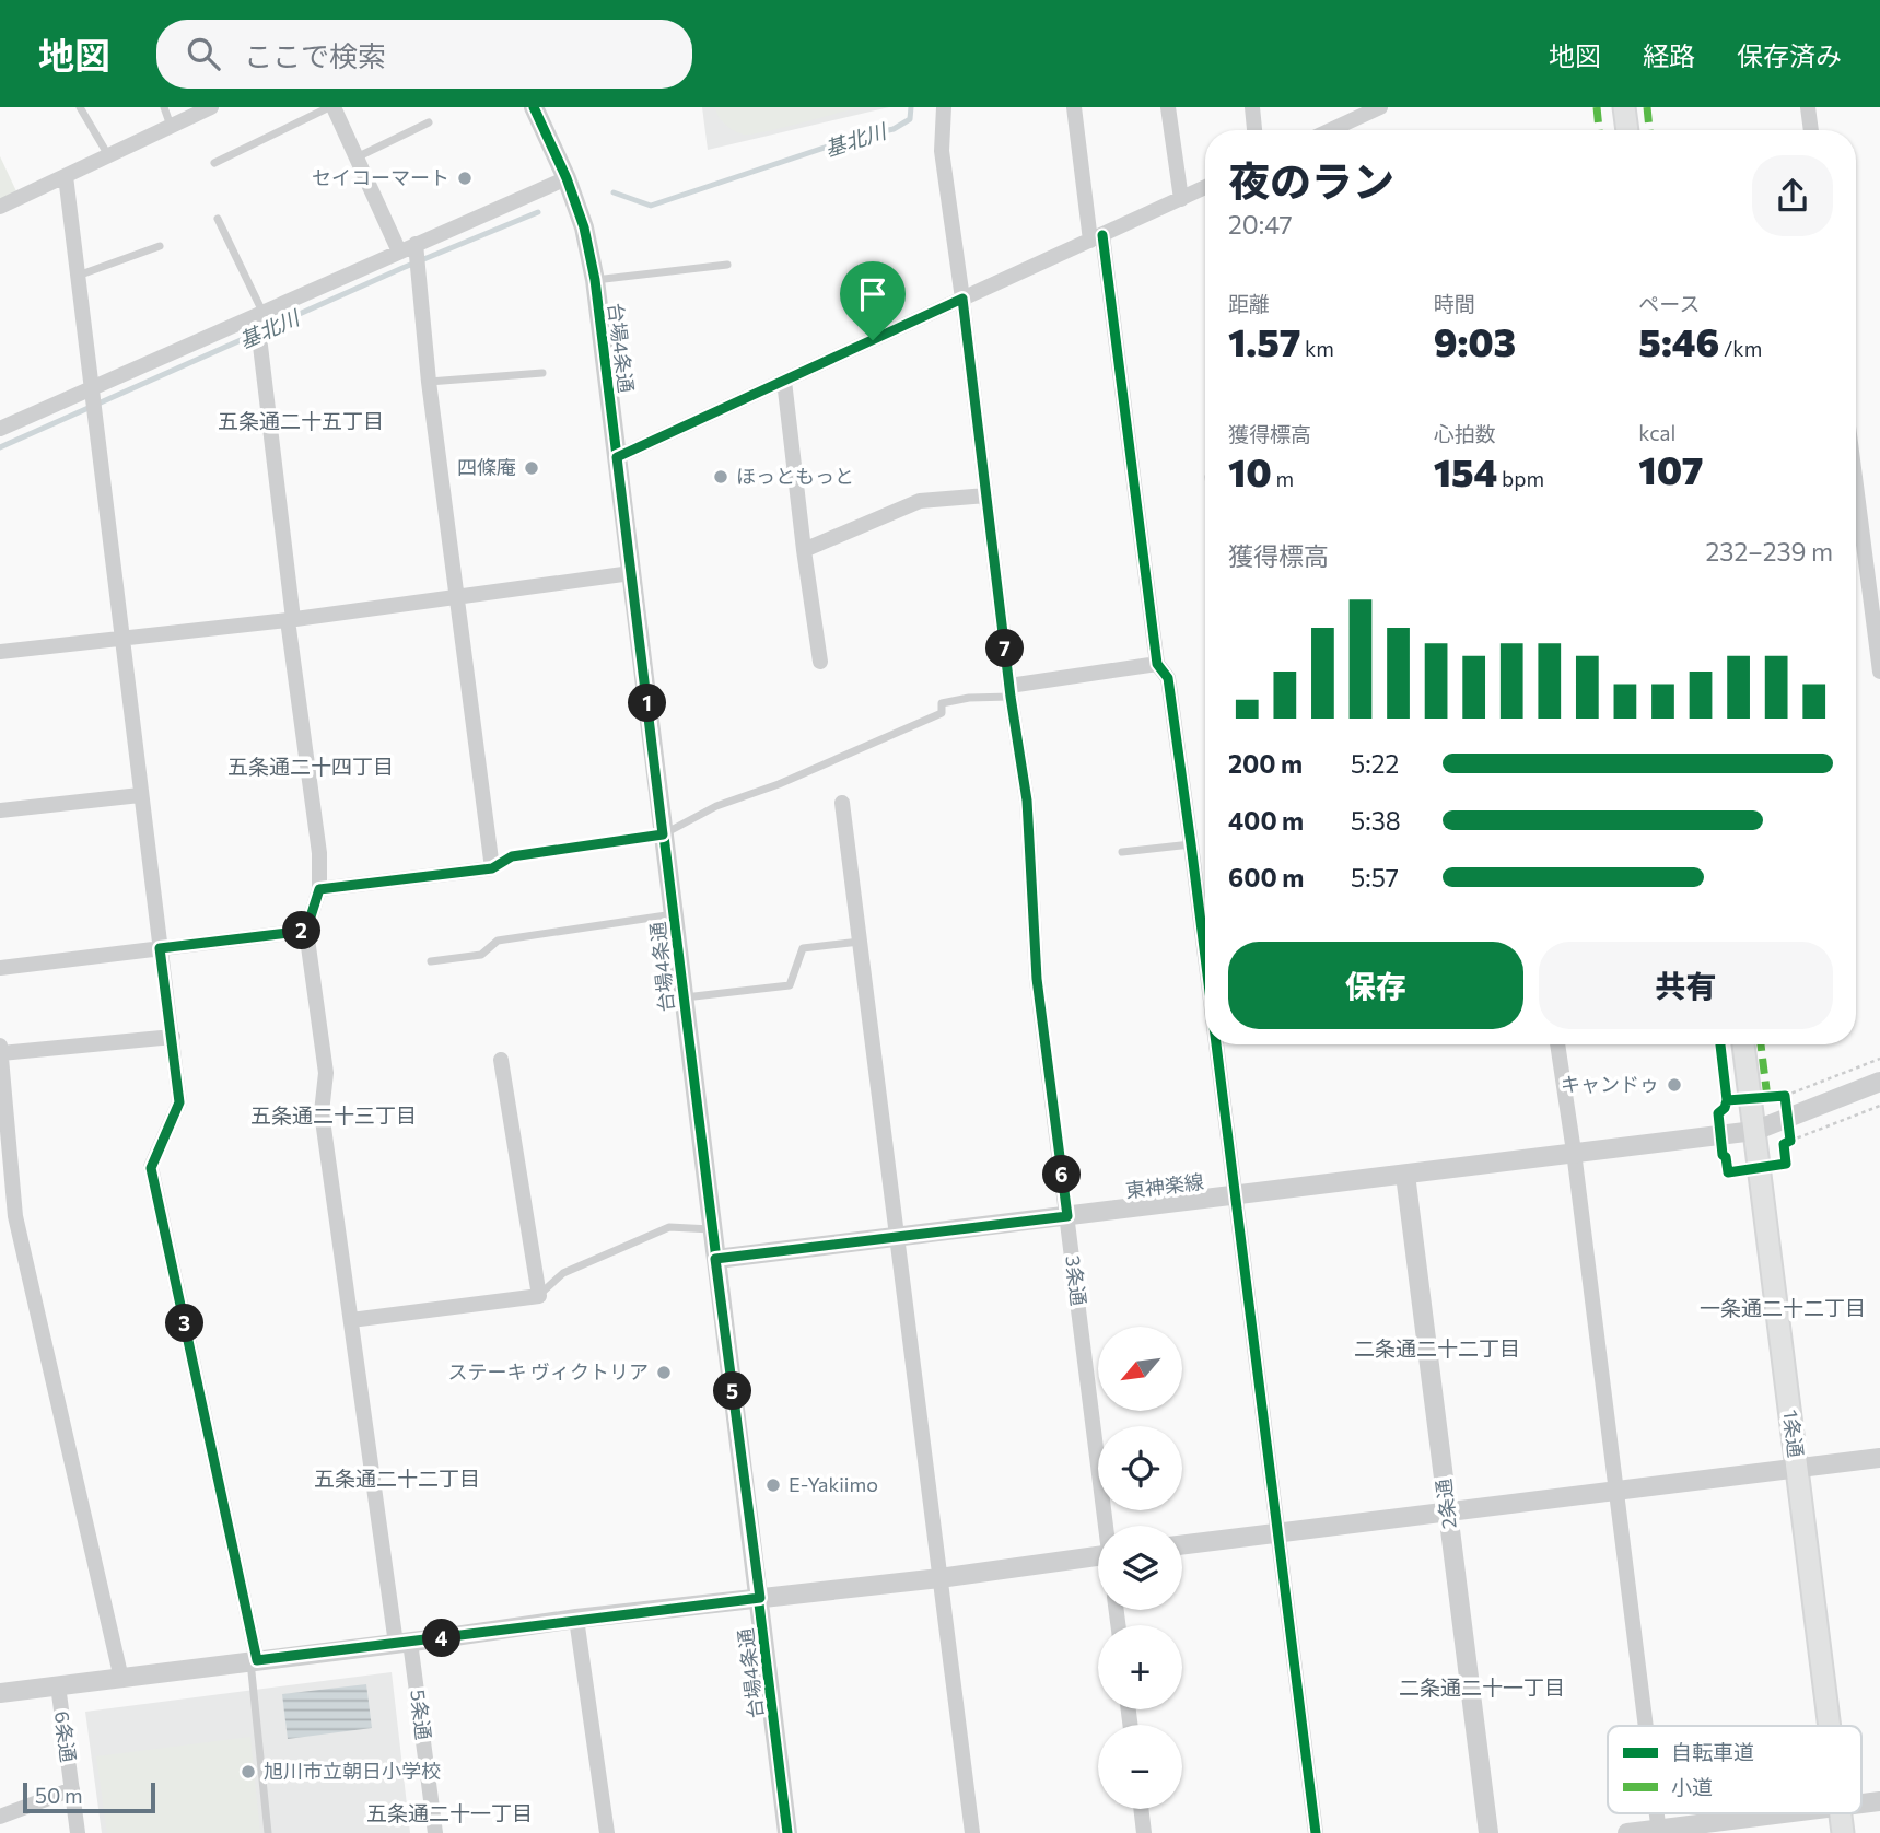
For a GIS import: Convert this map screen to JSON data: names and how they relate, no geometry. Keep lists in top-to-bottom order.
{
  "streets": {
    "main road": ["1条通"],
    "street": [
      "台場4条通",
      "東神楽線",
      "3条通",
      "2条通",
      "5条通",
      "6条通"
    ]
  },
  "crossings": [
    ["台場4条通", "東神楽線"],
    ["東神楽線", "3条通"],
    ["東神楽線", "1条通"],
    ["東神楽線", "2条通"]
  ],
  "districts": [
    "五条通二十五丁目",
    "五条通二十四丁目",
    "五条通二十三丁目",
    "一条通二十二丁目",
    "二条通二十二丁目",
    "五条通二十二丁目",
    "二条通二十一丁目",
    "五条通二十一丁目"
  ],
  "water": ["基北川"],
  "places": [
    "セイコーマート",
    "四條庵",
    "ほっともっと",
    "キャンドゥ",
    "ステーキ ヴィクトリア",
    "E-Yakiimo",
    "旭川市立朝日小学校"
  ],
  "legend": ["自転車道", "小道"],
  "scale_bar": "50 m",
  "north": "bottom left",
  "page": {
    "header": "地図",
    "search": "ここで検索",
    "nav": ["地図", "経路", "保存済み"],
    "heading": ["夜のラン", "20:47"],
    "stats": [
      ["距離", "1.57 km"],
      ["時間", "9:03"],
      ["ペース", "5:46 /km"],
      ["獲得標高", "10 m"],
      ["心拍数", "154 bpm"],
      ["kcal", "107"]
    ],
    "chart": ["獲得標高", "232–239 m"],
    "pins": [
      "7",
      "1",
      "2",
      "6",
      "3",
      "5",
      "4"
    ],
    "list": [
      {
        "name": "200 m",
        "note": "5:22"
      },
      {
        "name": "400 m",
        "note": "5:38"
      },
      {
        "name": "600 m",
        "note": "5:57"
      }
    ],
    "buttons": ["保存", "共有"],
    "map_buttons": ["+", "−"],
    "scale": "50 m"
  }
}
